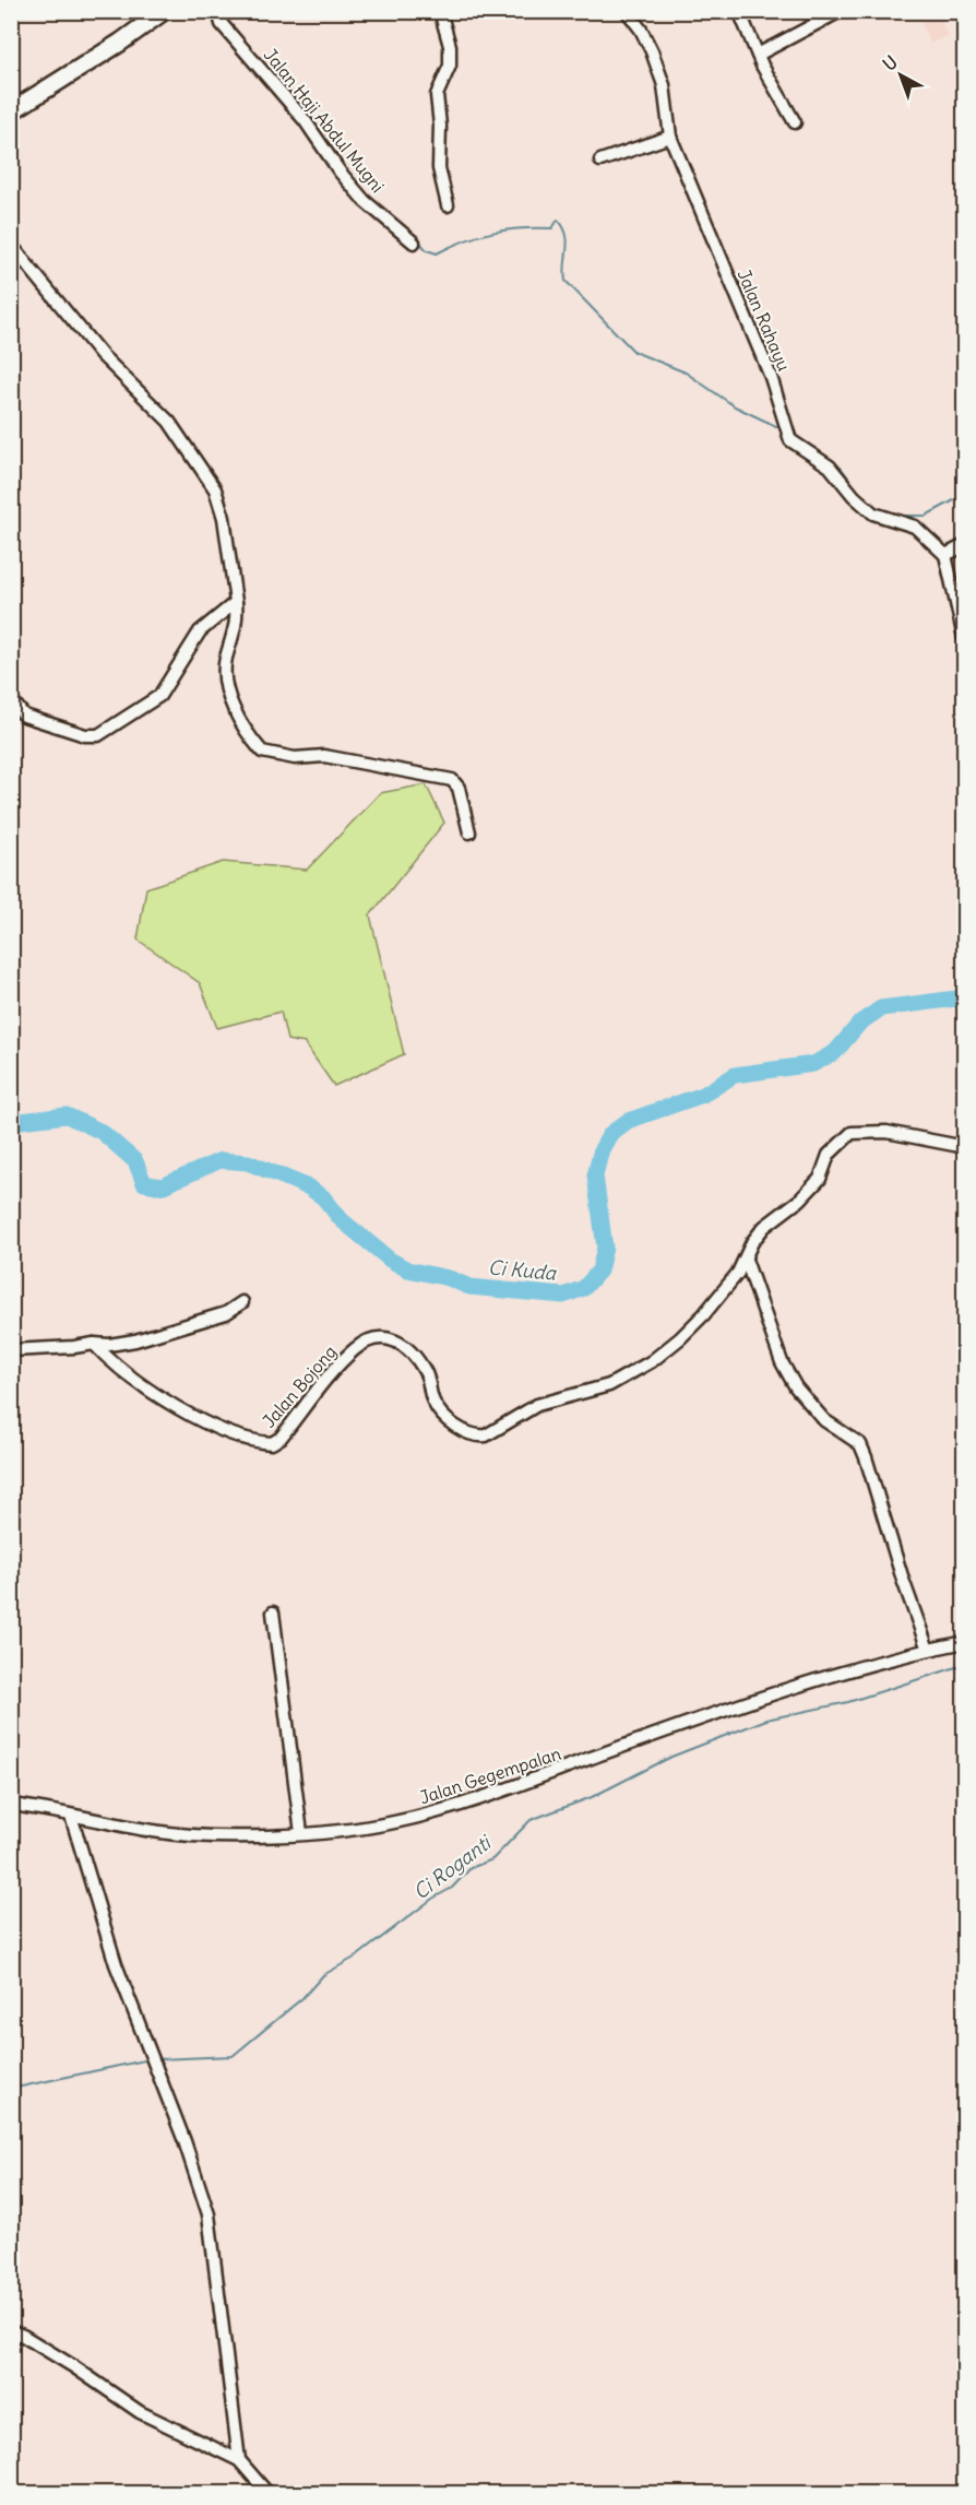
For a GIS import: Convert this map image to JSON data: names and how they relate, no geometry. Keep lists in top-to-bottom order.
{
  "streets": {
    "street": [
      "Jalan Haji Abdul Mugni",
      "Jalan Rahayu",
      "Jalan Bojong",
      "Jalan Gegempalan"
    ]
  },
  "water": ["Ci Kuda", "Ci Roganti"],
  "north": "top left"
}
